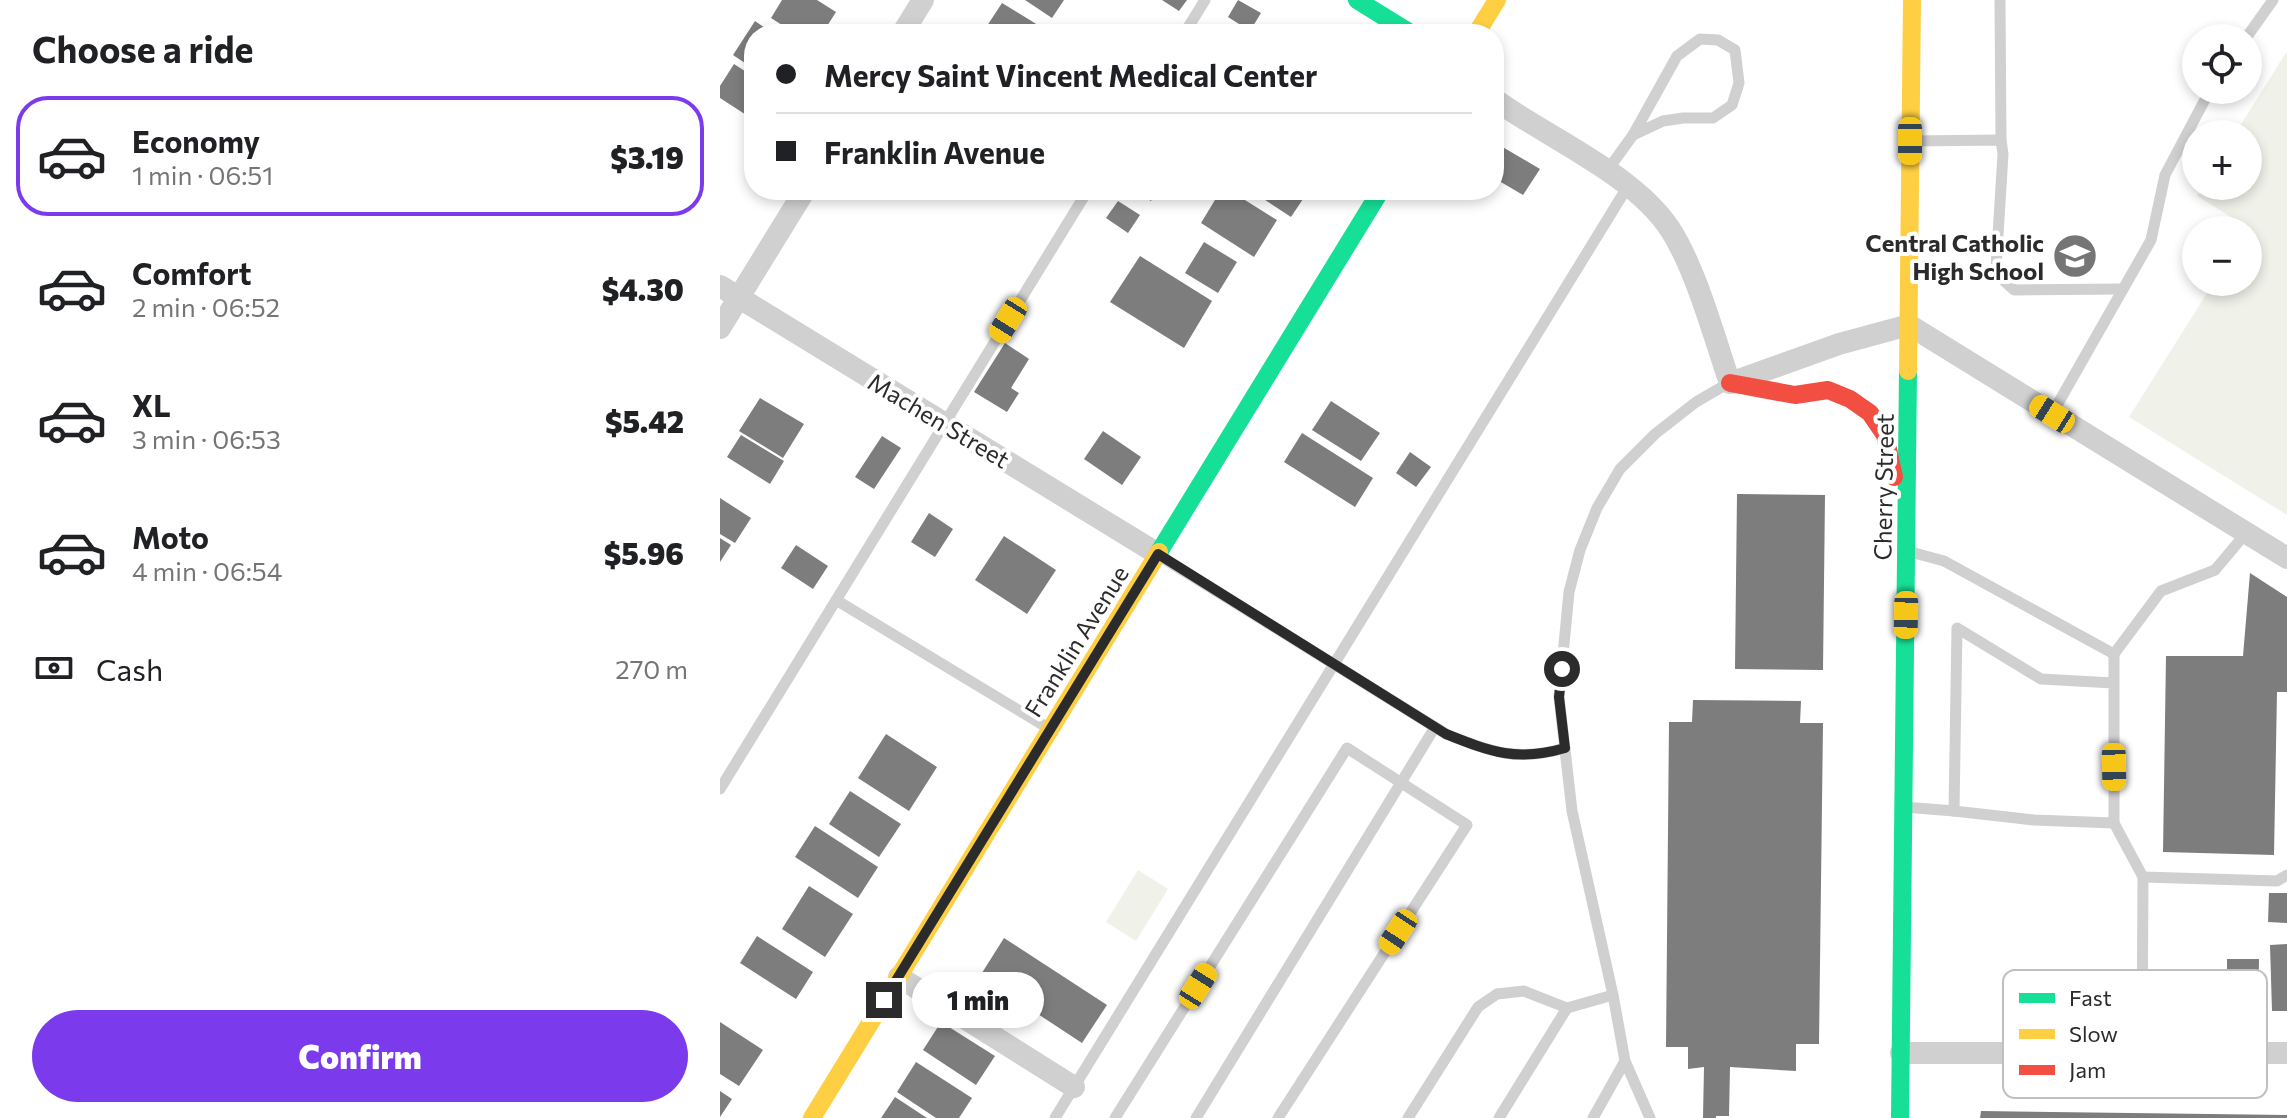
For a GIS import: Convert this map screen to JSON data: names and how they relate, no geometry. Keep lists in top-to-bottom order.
{
  "streets": {
    "main road": ["Cherry Street", "Franklin Avenue"],
    "street": ["Machen Street"]
  },
  "crossings": [
    ["Machen Street", "Franklin Avenue"]
  ],
  "places": {
    "school or university": ["Central Catholic High School"]
  },
  "legend": ["Fast", "Slow", "Jam"],
  "page": {
    "heading": "Choose a ride",
    "map_buttons": ["+", "−"],
    "banner": ["Mercy Saint Vincent Medical Center", "Franklin Avenue"],
    "list": [
      {
        "name": "Economy",
        "note": "1 min · 06:51",
        "value": "$3.19"
      },
      {
        "name": "Comfort",
        "note": "2 min · 06:52",
        "value": "$4.30"
      },
      {
        "name": "XL",
        "note": "3 min · 06:53",
        "value": "$5.42"
      },
      {
        "name": "Moto",
        "note": "4 min · 06:54",
        "value": "$5.96"
      }
    ],
    "pay": ["Cash", "270 m"],
    "bubble": "1 min",
    "buttons": "Confirm"
  }
}
